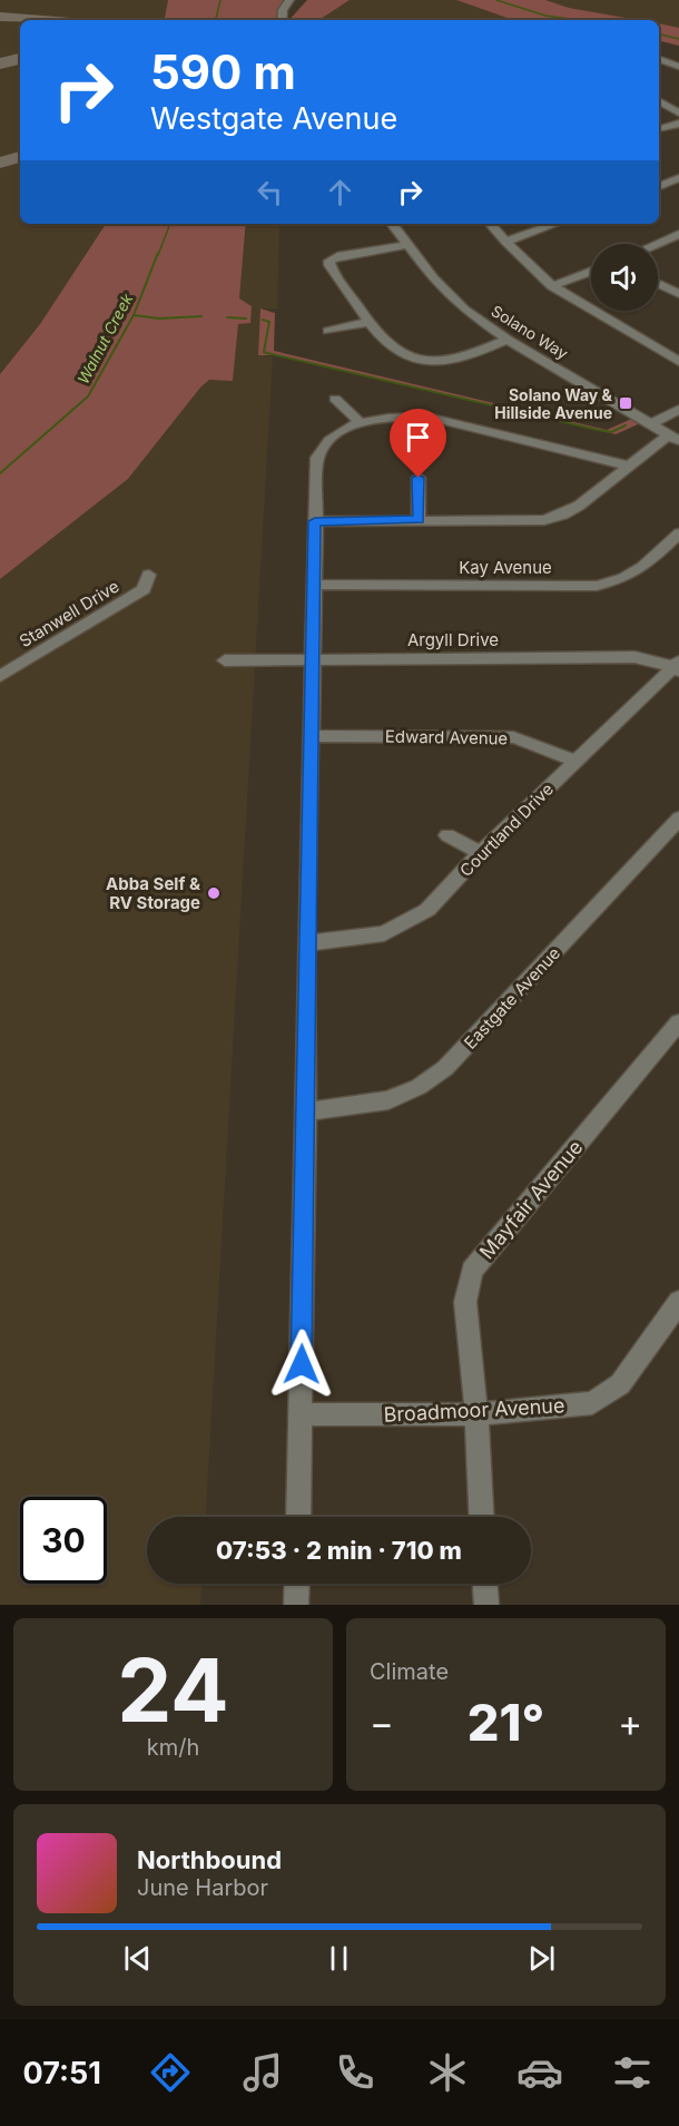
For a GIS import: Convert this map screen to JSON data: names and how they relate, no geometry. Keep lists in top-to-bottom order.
{
  "streets": {
    "street": [
      "Solano Way",
      "Kay Avenue",
      "Stanwell Drive",
      "Argyll Drive",
      "Edward Avenue",
      "Courtland Drive",
      "Eastgate Avenue",
      "Mayfair Avenue",
      "Broadmoor Avenue"
    ]
  },
  "crossings": [
    ["Argyll Drive", "Courtland Drive"],
    ["Edward Avenue", "Courtland Drive"],
    ["Mayfair Avenue", "Broadmoor Avenue"]
  ],
  "water": ["Walnut Creek"],
  "places": {
    "transit": ["Solano Way & Hillside Avenue"],
    "other": ["Abba Self & RV Storage"]
  },
  "page": {
    "turn": ["590 m", "Westgate Avenue"],
    "limit": "30",
    "trip": "07:53 · 2 min · 710 m",
    "tile": [
      ["24", "km/h"],
      "Climate"
    ],
    "heat": ["−", "21°", "+"],
    "song": ["Northbound", "June Harbor"],
    "tabs": "07:51"
  }
}
